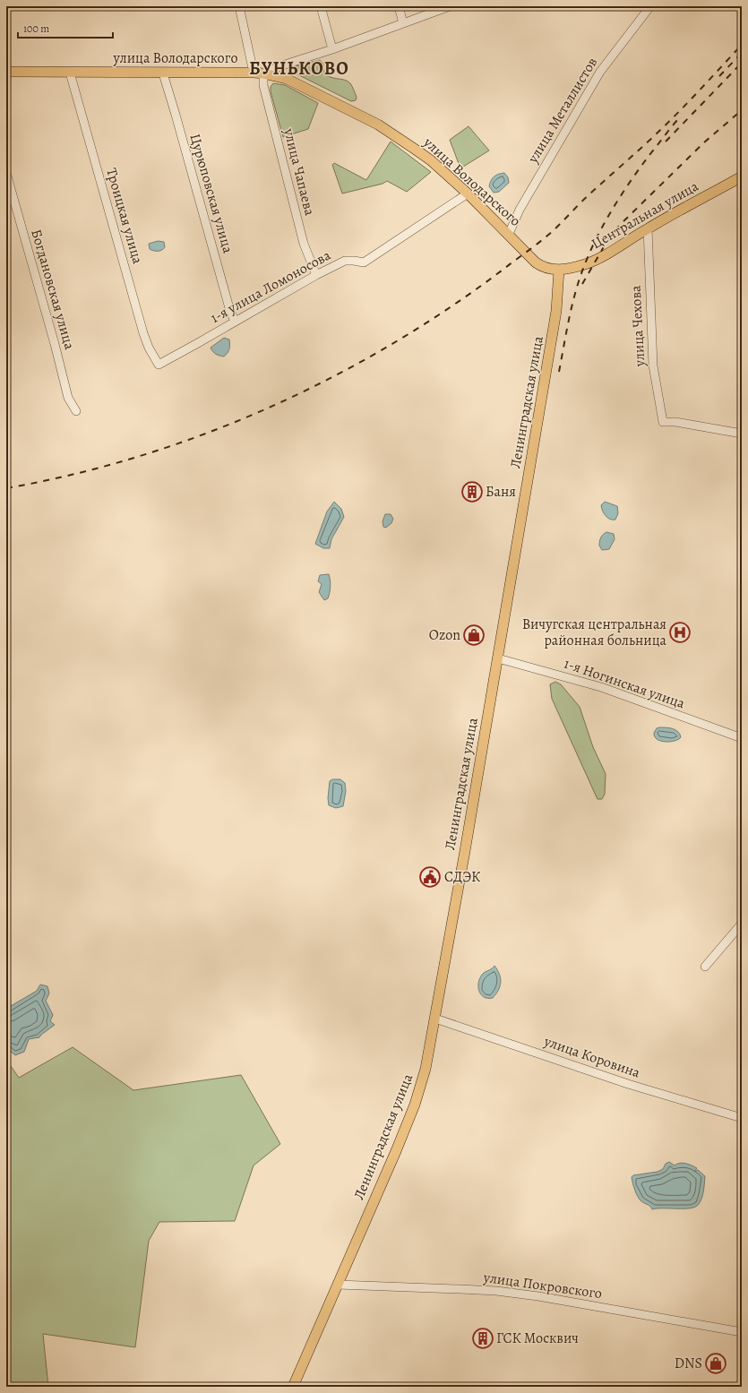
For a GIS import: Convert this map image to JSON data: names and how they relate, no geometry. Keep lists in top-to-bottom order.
{
  "streets": {
    "main road": ["улица Володарского", "Центральная улица", "Ленинградская улица"],
    "street": [
      "улица Металлистов",
      "улица Чапаева",
      "Цурюповская улица",
      "Троицкая улица",
      "1-я улица Ломоносова",
      "Богдановская улица",
      "улица Чехова",
      "1-я Ногинская улица",
      "улица Коровина",
      "улица Покровского"
    ]
  },
  "crossings": [
    ["улица Володарского", "улица Металлистов"],
    ["улица Володарского", "улица Чапаева"],
    ["улица Володарского", "Цурюповская улица"],
    ["улица Володарского", "Центральная улица"],
    ["улица Володарского", "Троицкая улица"],
    ["улица Володарского", "1-я улица Ломоносова"],
    ["улица Володарского", "Ленинградская улица"],
    ["улица Чапаева", "1-я улица Ломоносова"],
    ["Цурюповская улица", "1-я улица Ломоносова"],
    ["Центральная улица", "улица Чехова"],
    ["Центральная улица", "Ленинградская улица"],
    ["Троицкая улица", "1-я улица Ломоносова"],
    ["Ленинградская улица", "1-я Ногинская улица"],
    ["Ленинградская улица", "улица Коровина"],
    ["Ленинградская улица", "улица Покровского"]
  ],
  "districts": ["БУНЬКОВО"],
  "places": {
    "building": ["Баня", "ГСК Москвич"],
    "hospital": ["Вичугская центральная районная больница"],
    "shop": ["Ozon", "DNS"],
    "public building": ["СДЭК"]
  },
  "scale_bar": "100 m"
}
